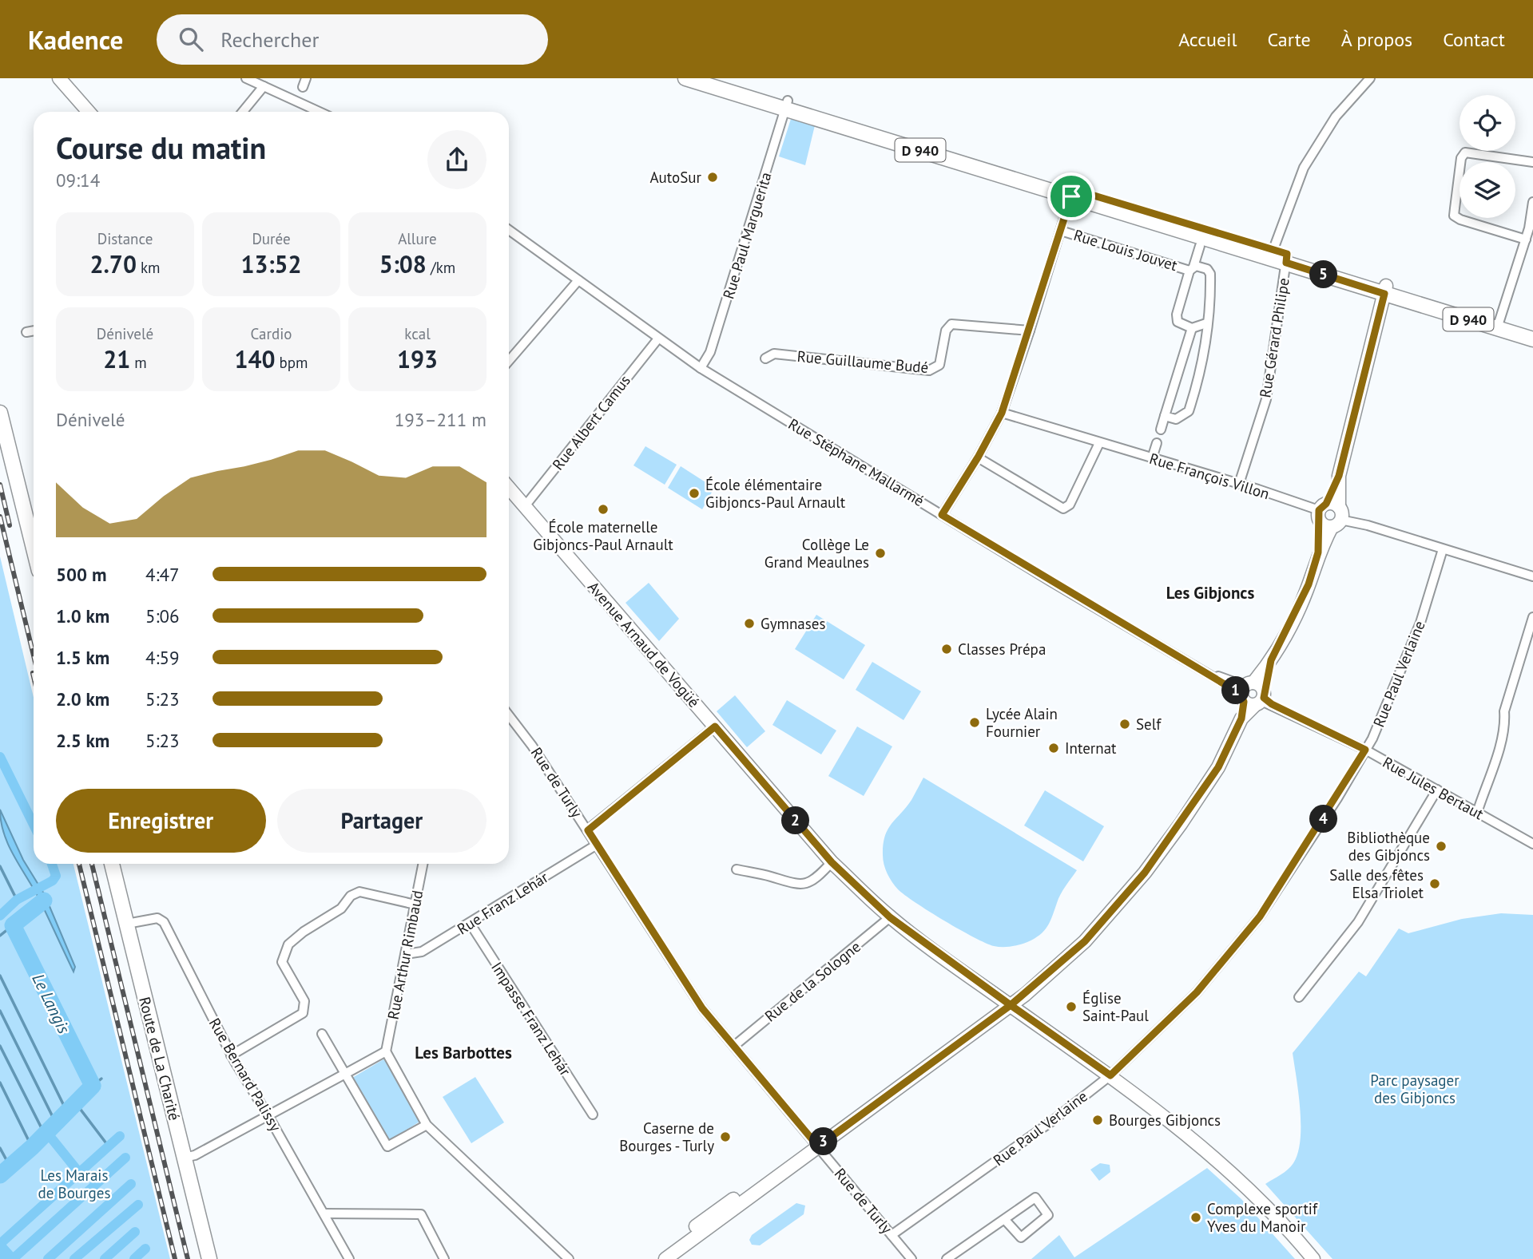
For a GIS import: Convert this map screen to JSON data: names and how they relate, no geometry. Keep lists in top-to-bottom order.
{
  "streets": {
    "main road": ["D 940", "Avenue Arnaud de Vogüé", "Route de La Charité"],
    "street": [
      "Rue Paul Marguerita",
      "Rue Louis Jouvet",
      "Rue Gérard Philipe",
      "Rue Guillaume Budé",
      "Rue Albert Camus",
      "Rue Stéphane Mallarmé",
      "Rue François Villon",
      "Rue Paul Verlaine",
      "Rue de Turly",
      "Rue Jules Bertaut",
      "Rue Franz Lehár",
      "Rue Arthur Rimbaud",
      "Rue de la Sologne",
      "Impasse Franz Lehár",
      "Rue Bernard Palissy"
    ]
  },
  "crossings": [
    ["D 940", "Rue Paul Marguerita"],
    ["D 940", "Rue Gérard Philipe"],
    ["Rue Paul Marguerita", "Rue Stéphane Mallarmé"],
    ["Rue Gérard Philipe", "Rue François Villon"],
    ["Rue Albert Camus", "Rue Stéphane Mallarmé"],
    ["Rue Albert Camus", "Avenue Arnaud de Vogüé"],
    ["Rue Stéphane Mallarmé", "Rue Jules Bertaut"],
    ["Rue François Villon", "Rue Paul Verlaine"],
    ["Avenue Arnaud de Vogüé", "Rue Paul Verlaine"],
    ["Avenue Arnaud de Vogüé", "Rue de la Sologne"],
    ["Rue Paul Verlaine", "Rue de Turly"],
    ["Rue Paul Verlaine", "Rue Jules Bertaut"],
    ["Rue de Turly", "Rue Franz Lehár"],
    ["Rue de Turly", "Rue de la Sologne"],
    ["Rue Franz Lehár", "Rue Arthur Rimbaud"],
    ["Rue Franz Lehár", "Impasse Franz Lehár"],
    ["Route de La Charité", "Rue Bernard Palissy"]
  ],
  "districts": ["Les Gibjoncs", "Les Barbottes"],
  "water": ["Le Langis"],
  "parks": ["Parc paysager des Gibjoncs", "Les Marais de Bourges"],
  "places": [
    "AutoSur",
    "École élémentaire Gibjoncs-Paul Arnault",
    "École maternelle Gibjoncs-Paul Arnault",
    "Collège Le Grand Meaulnes",
    "Gymnases",
    "Classes Prépa",
    "Lycée Alain Fournier",
    "Self",
    "Internat",
    "Bibliothèque des Gibjoncs",
    "Salle des fêtes Elsa Triolet",
    "Église Saint-Paul",
    "Bourges Gibjoncs",
    "Caserne de Bourges - Turly",
    "Complexe sportif Yves du Manoir"
  ],
  "page": {
    "header": "Kadence",
    "search": "Rechercher",
    "nav": [
      "Accueil",
      "Carte",
      "À propos",
      "Contact"
    ],
    "heading": ["Course du matin", "09:14"],
    "stats": [
      ["Distance", "2.70 km"],
      ["Durée", "13:52"],
      ["Allure", "5:08 /km"],
      ["Dénivelé", "21 m"],
      ["Cardio", "140 bpm"],
      ["kcal", "193"]
    ],
    "pins": [
      "5",
      "1",
      "4",
      "2",
      "3"
    ],
    "chart": ["Dénivelé", "193–211 m"],
    "list": [
      {
        "name": "500 m",
        "note": "4:47"
      },
      {
        "name": "1.0 km",
        "note": "5:06"
      },
      {
        "name": "1.5 km",
        "note": "4:59"
      },
      {
        "name": "2.0 km",
        "note": "5:23"
      },
      {
        "name": "2.5 km",
        "note": "5:23"
      }
    ],
    "buttons": ["Enregistrer", "Partager"]
  }
}
